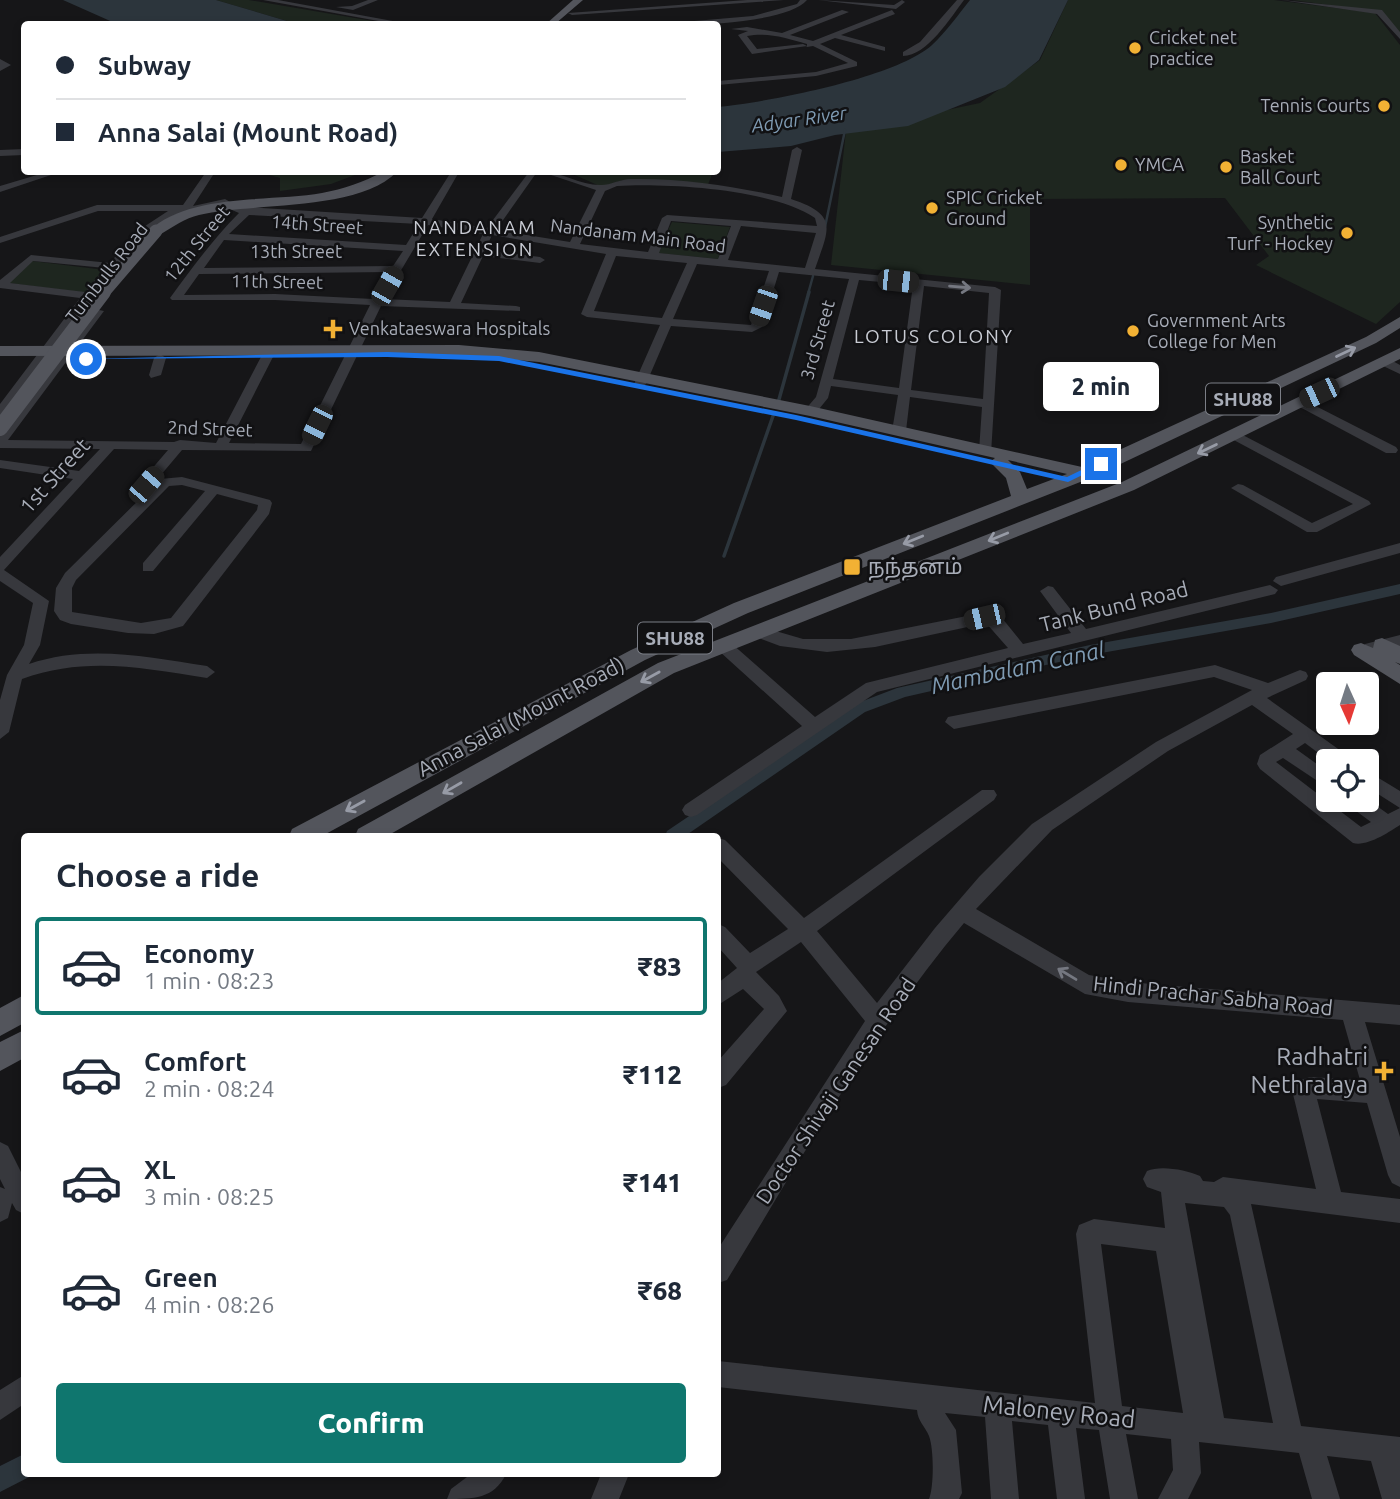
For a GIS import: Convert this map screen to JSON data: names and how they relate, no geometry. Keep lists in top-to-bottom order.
{
  "streets": {
    "main road": ["Turnbulls Road", "SHU88", "Anna Salai (Mount Road)"],
    "street": [
      "14th Street",
      "Nandanam Main Road",
      "12th Street",
      "13th Street",
      "11th Street",
      "3rd Street",
      "2nd Street",
      "1st Street",
      "Tank Bund Road",
      "Hindi Prachar Sabha Road",
      "Doctor Shivaji Ganesan Road",
      "Maloney Road"
    ]
  },
  "crossings": [
    ["14th Street", "12th Street"],
    ["Nandanam Main Road", "12th Street"],
    ["Nandanam Main Road", "Turnbulls Road"],
    ["Nandanam Main Road", "3rd Street"],
    ["12th Street", "13th Street"],
    ["12th Street", "Turnbulls Road"],
    ["12th Street", "11th Street"],
    ["2nd Street", "1st Street"],
    ["Hindi Prachar Sabha Road", "Doctor Shivaji Ganesan Road"]
  ],
  "one_way": ["Hindi Prachar Sabha Road"],
  "districts": ["NANDANAM EXTENSION", "LOTUS COLONY"],
  "water": ["Adyar River", "Mambalam Canal"],
  "places": {
    "other": [
      "Cricket net practice",
      "Tennis Courts",
      "YMCA",
      "Basket Ball Court",
      "SPIC Cricket Ground",
      "Synthetic Turf - Hockey",
      "Government Arts College for Men"
    ],
    "health": ["Venkataeswara Hospitals", "Radhatri Nethralaya"],
    "transit": ["நந்தனம்"]
  },
  "north": "bottom",
  "page": {
    "banner": ["Subway", "Anna Salai (Mount Road)"],
    "bubble": "2 min",
    "heading": "Choose a ride",
    "list": [
      {
        "name": "Economy",
        "note": "1 min · 08:23",
        "value": "₹83"
      },
      {
        "name": "Comfort",
        "note": "2 min · 08:24",
        "value": "₹112"
      },
      {
        "name": "XL",
        "note": "3 min · 08:25",
        "value": "₹141"
      },
      {
        "name": "Green",
        "note": "4 min · 08:26",
        "value": "₹68"
      }
    ],
    "buttons": "Confirm"
  }
}
